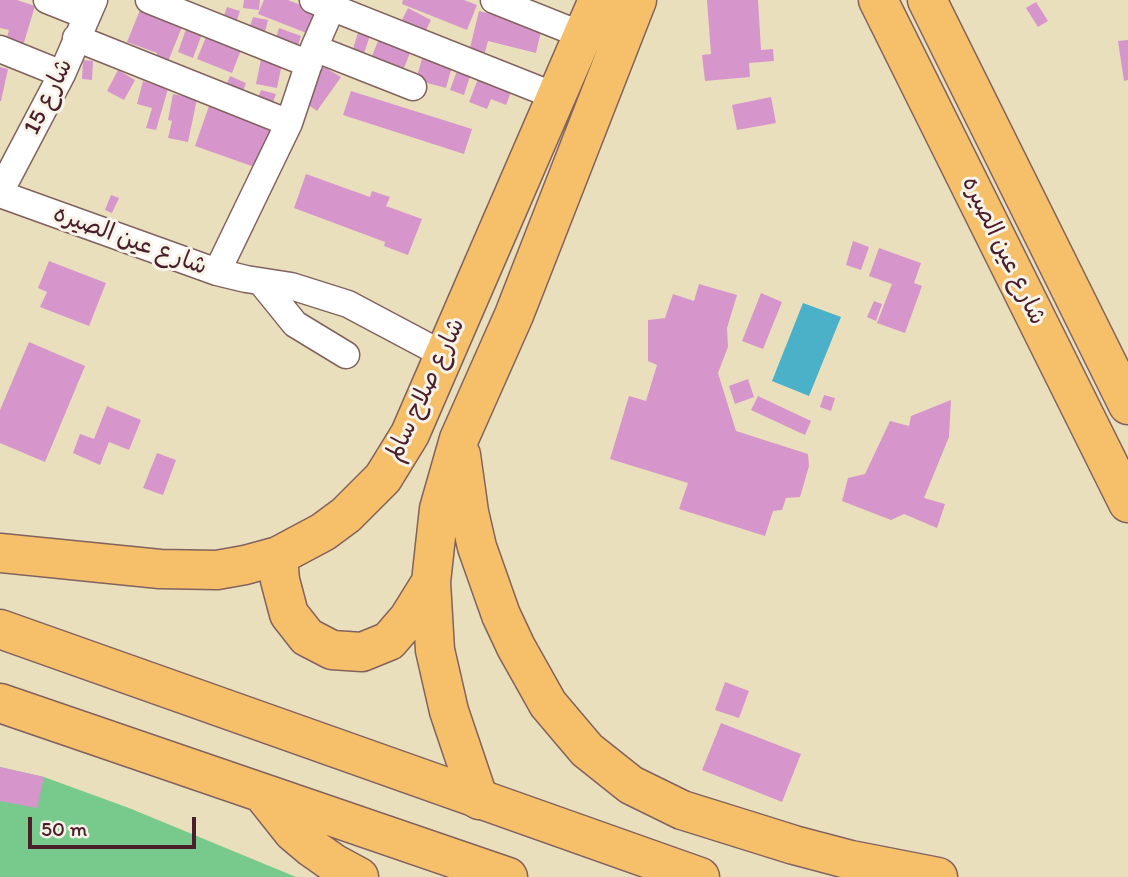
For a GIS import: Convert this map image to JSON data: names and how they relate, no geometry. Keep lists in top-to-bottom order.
{
  "streets": {
    "main road": ["شارع عين الصيره", "شارع صلاح سالم"],
    "street": ["شارع 15"]
  },
  "crossings": [
    ["شارع 15", "شارع عين الصيره"],
    ["شارع عين الصيره", "شارع صلاح سالم"]
  ],
  "scale_bar": "50 m"
}
